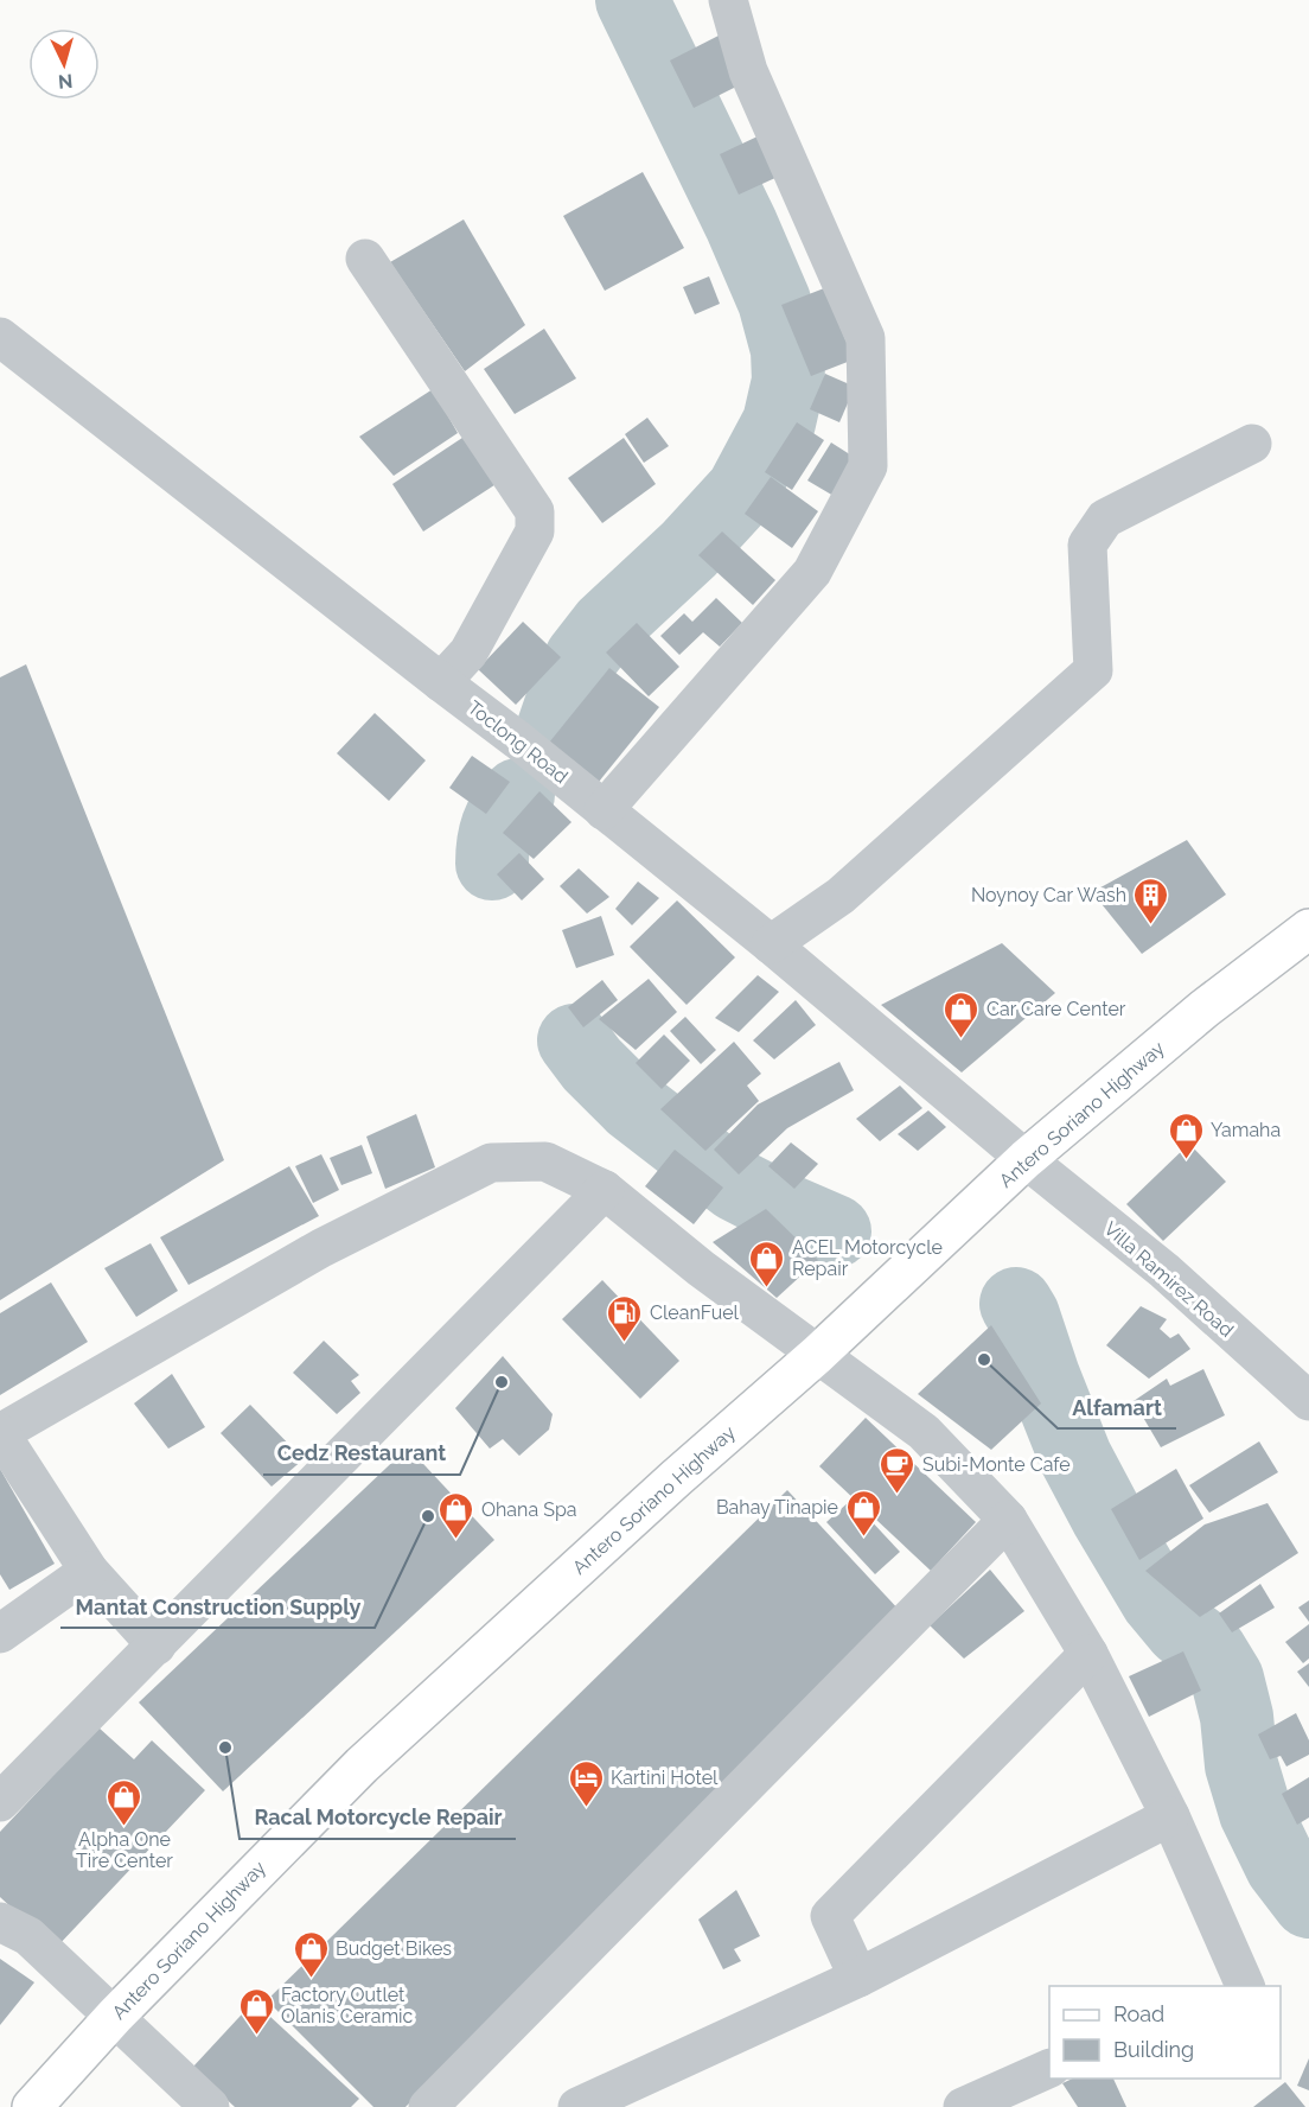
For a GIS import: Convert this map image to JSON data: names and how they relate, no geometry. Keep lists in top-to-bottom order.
{
  "streets": {
    "main road": ["Antero Soriano Highway"],
    "street": ["Toclong Road", "Villa Ramirez Road"]
  },
  "crossings": [
    ["Toclong Road", "Antero Soriano Highway"],
    ["Toclong Road", "Villa Ramirez Road"],
    ["Antero Soriano Highway", "Villa Ramirez Road"]
  ],
  "places": {
    "building": ["Noynoy Car Wash"],
    "shop": [
      "Car Care Center",
      "Yamaha",
      "ACEL Motorcycle Repair",
      "Bahay Tinapie",
      "Ohana Spa",
      "Alpha One Tire Center",
      "Budget Bikes",
      "Factory Outlet Olanis Ceramic"
    ],
    "fuel station": ["CleanFuel"],
    "other": [
      "Alfamart",
      "Cedz Restaurant",
      "Mantat Construction Supply",
      "Racal Motorcycle Repair"
    ],
    "cafe": ["Subi-Monte Cafe"],
    "hotel": ["Kartini Hotel"]
  },
  "legend": ["Road", "Building"],
  "north": "bottom"
}
